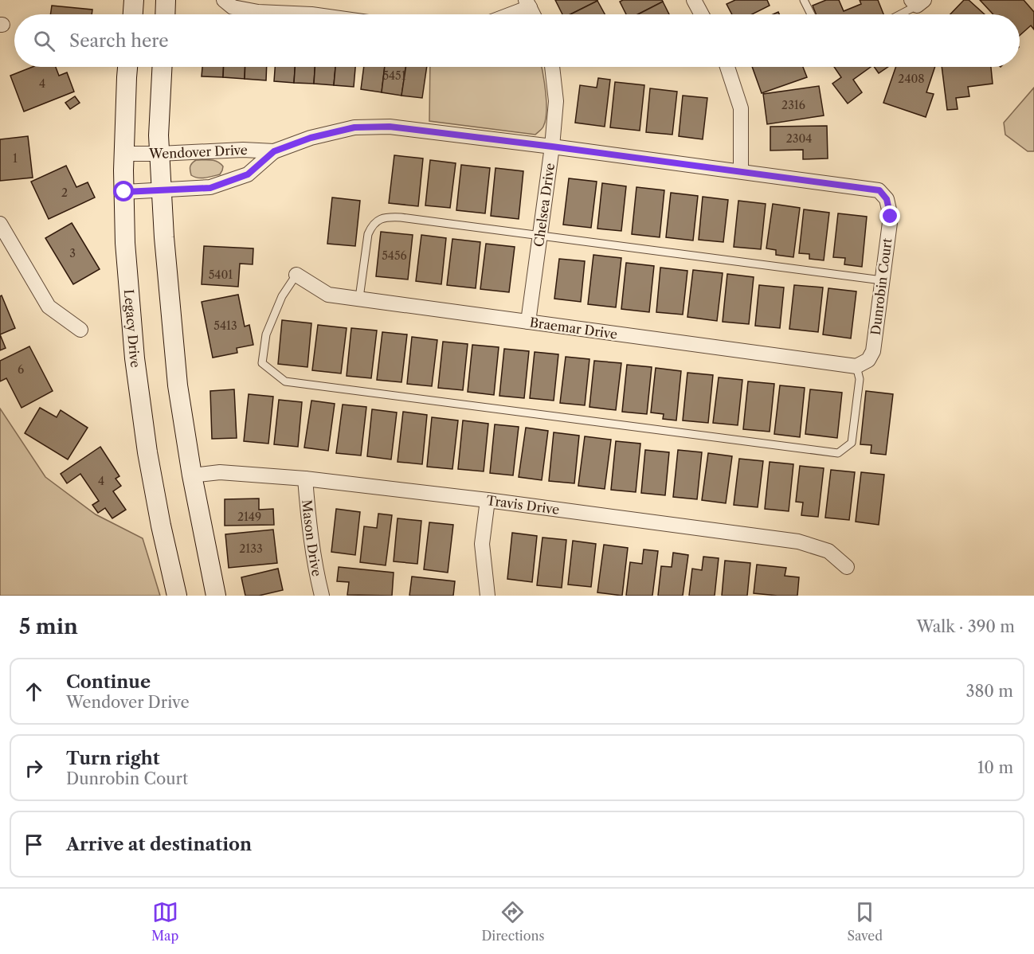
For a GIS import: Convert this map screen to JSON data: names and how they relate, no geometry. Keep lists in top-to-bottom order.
{
  "streets": {
    "main road": ["Legacy Drive"],
    "street": [
      "Wendover Drive",
      "Chelsea Drive",
      "Dunrobin Court",
      "Braemar Drive",
      "Travis Drive",
      "Mason Drive"
    ]
  },
  "crossings": [
    ["Wendover Drive", "Chelsea Drive"],
    ["Wendover Drive", "Dunrobin Court"],
    ["Wendover Drive", "Legacy Drive"],
    ["Chelsea Drive", "Braemar Drive"],
    ["Dunrobin Court", "Braemar Drive"],
    ["Travis Drive", "Mason Drive"]
  ],
  "house_numbers": [
    "5451",
    "2408",
    "4",
    "2316",
    "2304",
    "1",
    "2",
    "3",
    "5456",
    "5401",
    "5413",
    "6",
    "4",
    "2149",
    "2133"
  ],
  "page": {
    "search": "Search here",
    "heading": ["5 min", "Walk · 390 m"],
    "list": [
      ["Continue", "Wendover Drive", "380 m"],
      ["Turn right", "Dunrobin Court", "10 m"],
      "Arrive at destination"
    ],
    "nav": ["Map", "Directions", "Saved"]
  }
}
